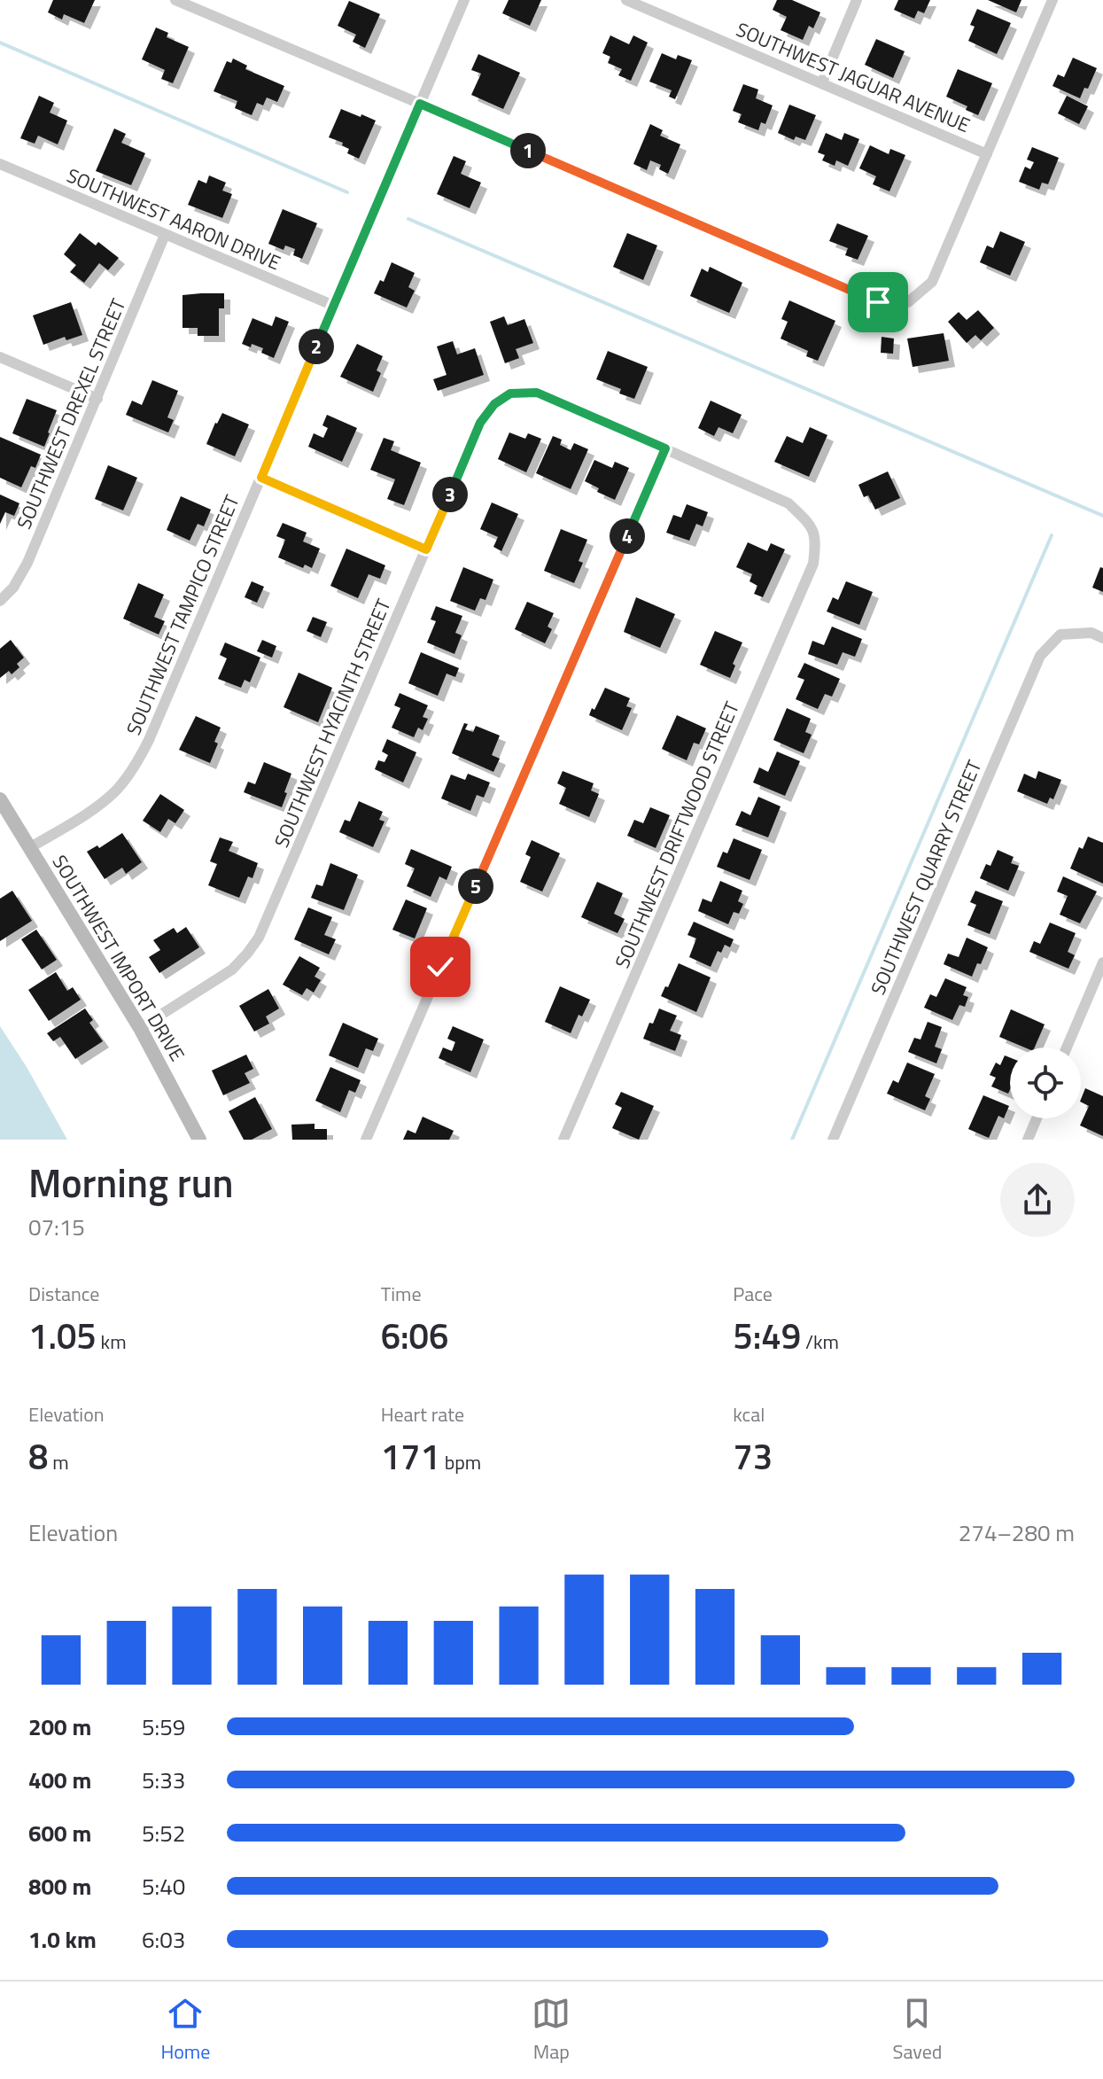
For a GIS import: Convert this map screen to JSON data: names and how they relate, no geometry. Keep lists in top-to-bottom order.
{
  "streets": {
    "street": [
      "SOUTHWEST JAGUAR AVENUE",
      "SOUTHWEST AARON DRIVE",
      "SOUTHWEST DREXEL STREET",
      "SOUTHWEST TAMPICO STREET",
      "SOUTHWEST HYACINTH STREET",
      "SOUTHWEST DRIFTWOOD STREET",
      "SOUTHWEST QUARRY STREET",
      "SOUTHWEST IMPORT DRIVE"
    ]
  },
  "crossings": [
    ["SOUTHWEST AARON DRIVE", "SOUTHWEST DREXEL STREET"],
    ["SOUTHWEST AARON DRIVE", "SOUTHWEST TAMPICO STREET"],
    ["SOUTHWEST TAMPICO STREET", "SOUTHWEST IMPORT DRIVE"],
    ["SOUTHWEST HYACINTH STREET", "SOUTHWEST DRIFTWOOD STREET"],
    ["SOUTHWEST HYACINTH STREET", "SOUTHWEST IMPORT DRIVE"]
  ],
  "page": {
    "pins": [
      "1",
      "2",
      "3",
      "4",
      "5"
    ],
    "heading": ["Morning run", "07:15"],
    "stats": [
      ["Distance", "1.05 km"],
      ["Time", "6:06"],
      ["Pace", "5:49 /km"],
      ["Elevation", "8 m"],
      ["Heart rate", "171 bpm"],
      ["kcal", "73"]
    ],
    "chart": ["Elevation", "274–280 m"],
    "list": [
      {
        "name": "200 m",
        "note": "5:59"
      },
      {
        "name": "400 m",
        "note": "5:33"
      },
      {
        "name": "600 m",
        "note": "5:52"
      },
      {
        "name": "800 m",
        "note": "5:40"
      },
      {
        "name": "1.0 km",
        "note": "6:03"
      }
    ],
    "tabs": ["Home", "Map", "Saved"]
  }
}
